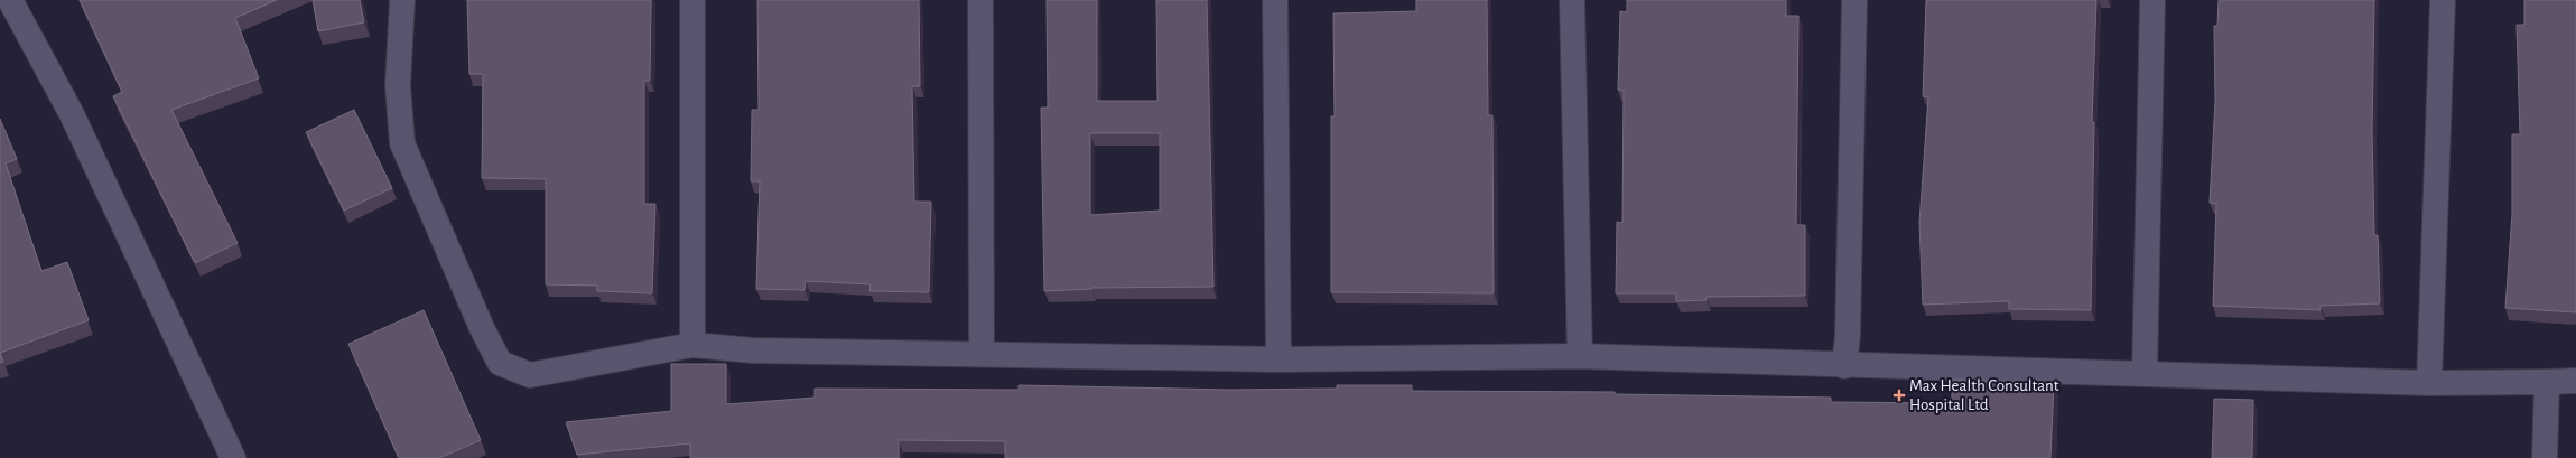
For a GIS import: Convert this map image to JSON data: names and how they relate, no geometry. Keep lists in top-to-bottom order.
{
  "places": {
    "health": ["Max Health Consultant Hospital Ltd"]
  }
}
